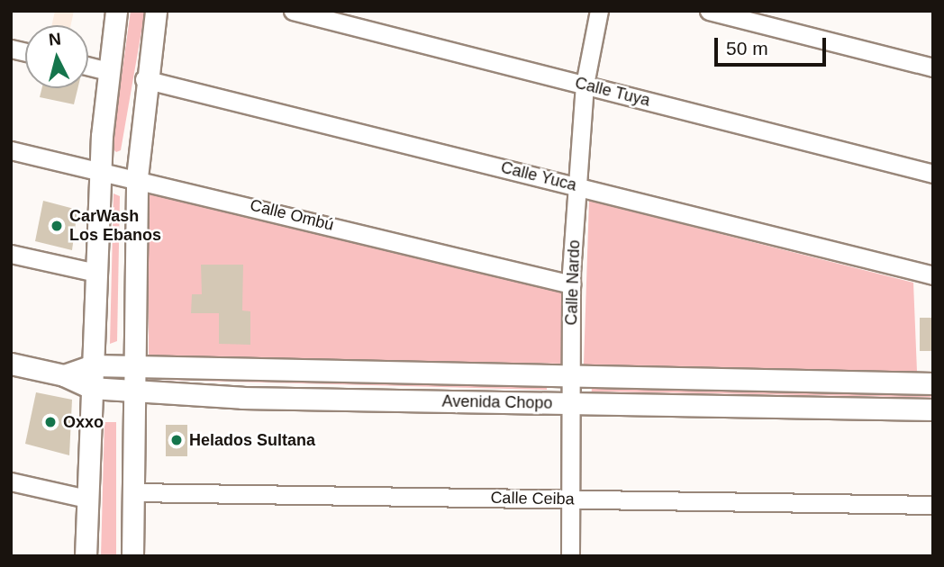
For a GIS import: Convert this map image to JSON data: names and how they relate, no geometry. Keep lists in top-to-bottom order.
{
  "streets": {
    "street": [
      "Calle Tuya",
      "Calle Yuca",
      "Calle Ombú",
      "Calle Nardo",
      "Avenida Chopo",
      "Calle Ceiba"
    ]
  },
  "crossings": [
    ["Calle Tuya", "Calle Nardo"],
    ["Calle Yuca", "Calle Nardo"],
    ["Calle Ombú", "Calle Nardo"],
    ["Calle Nardo", "Avenida Chopo"],
    ["Calle Nardo", "Calle Ceiba"]
  ],
  "places": ["CarWash Los Ebanos", "Oxxo", "Helados Sultana"],
  "scale_bar": "50 m",
  "north": "top"
}
